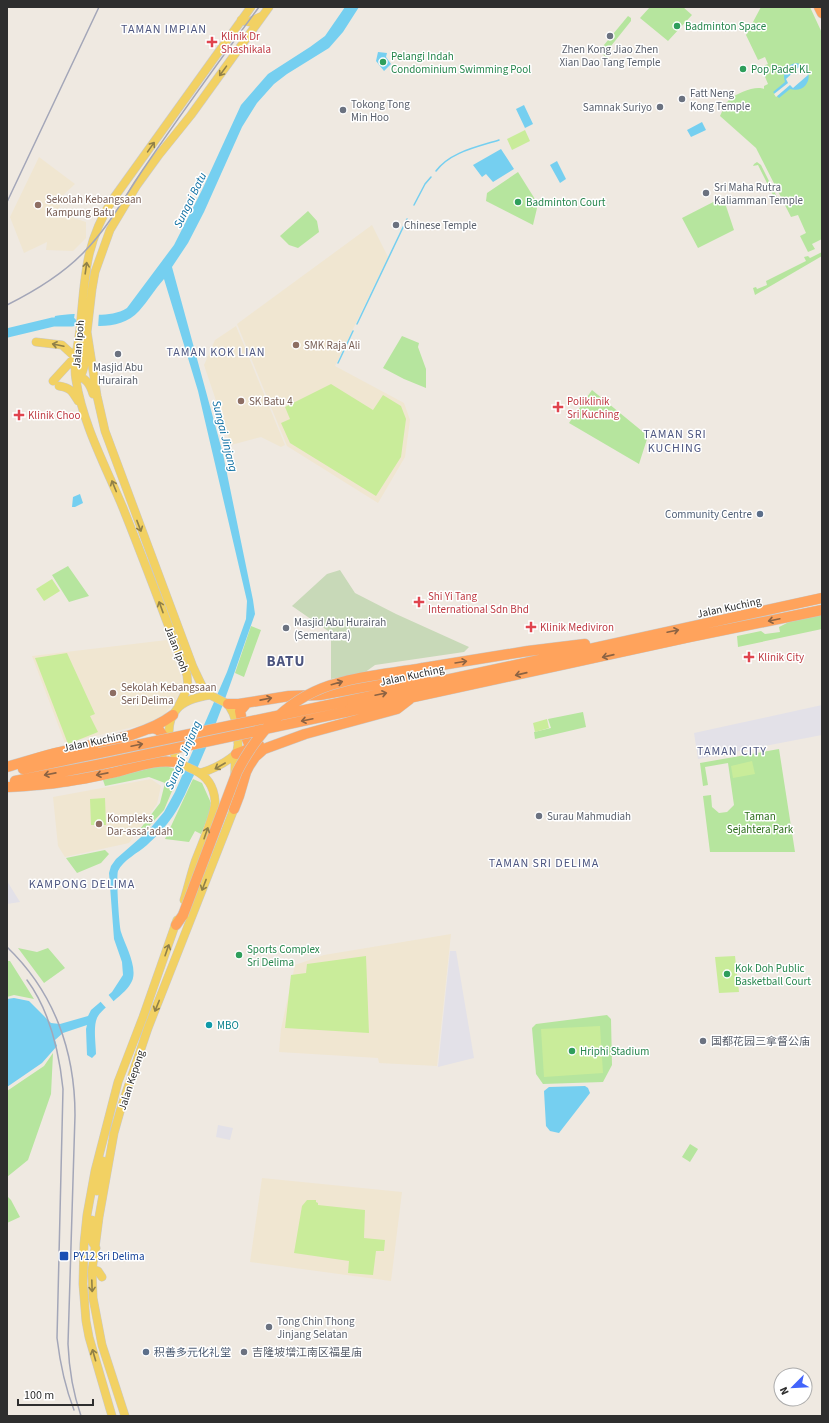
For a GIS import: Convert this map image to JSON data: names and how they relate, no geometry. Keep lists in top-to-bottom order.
{
  "streets": {
    "highway": ["Jalan Kuching"],
    "main road": ["Jalan Ipoh", "Jalan Kepong"]
  },
  "crossings": [
    ["Jalan Ipoh", "Jalan Kepong"]
  ],
  "districts": [
    "TAMAN IMPIAN",
    "TAMAN KOK LIAN",
    "TAMAN SRI KUCHING",
    "BATU",
    "TAMAN CITY",
    "TAMAN SRI DELIMA",
    "KAMPONG DELIMA"
  ],
  "water": ["Sungai Batu", "Sungai Jinjang"],
  "parks": ["Taman Sejahtera Park"],
  "places": {
    "other": [
      "Badminton Space",
      "Zhen Kong Jiao Zhen Xian Dao Tang Temple",
      "Pelangi Indah Condominium Swimming Pool",
      "Pop Padel KL",
      "Fatt Neng Kong Temple",
      "Samnak Suriyo",
      "Tokong Tong Min Hoo",
      "Sri Maha Rutra Kaliamman Temple",
      "Badminton Court",
      "Sekolah Kebangsaan Kampung Batu",
      "Chinese Temple",
      "SMK Raja Ali",
      "Masjid Abu Hurairah",
      "SK Batu 4",
      "Community Centre",
      "Masjid Abu Hurairah (Sementara)",
      "Sekolah Kebangsaan Seri Delima",
      "Surau Mahmudiah",
      "Kompleks Dar-assa'adah",
      "Sports Complex Sri Delima",
      "Kok Doh Public Basketball Court",
      "MBO",
      "国都花园三拿督公庙",
      "Hriphi Stadium",
      "Tong Chin Thong Jinjang Selatan",
      "积善多元化礼堂",
      "吉隆坡增江南区福星庙"
    ],
    "health": [
      "Klinik Dr Shashikala",
      "Poliklinik Sri Kuching",
      "Klinik Choo",
      "Shi Yi Tang International Sdn Bhd",
      "Klinik Mediviron",
      "Klinik City"
    ],
    "transit": ["PY12 Sri Delima"]
  },
  "scale_bar": "100 m",
  "north": "bottom left"
}
